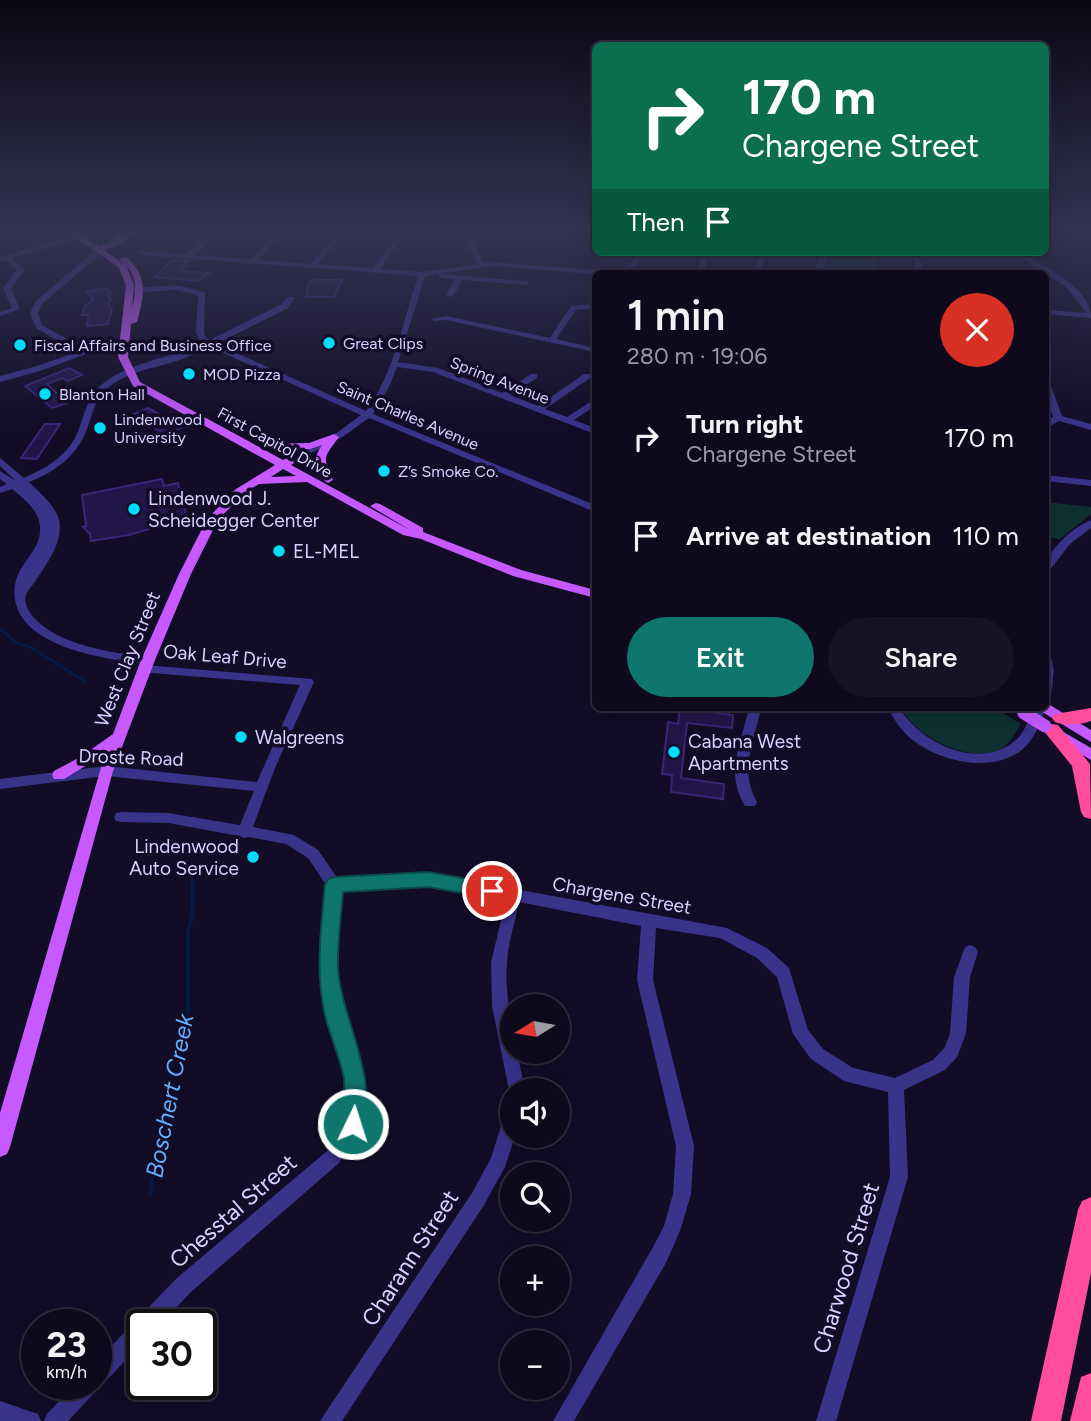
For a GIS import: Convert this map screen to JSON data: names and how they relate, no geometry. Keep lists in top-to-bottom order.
{
  "streets": {
    "main road": ["First Capitol Drive", "West Clay Street"],
    "street": [
      "Spring Avenue",
      "Saint Charles Avenue",
      "Oak Leaf Drive",
      "Droste Road",
      "Chargene Street",
      "Chesstal Street",
      "Charann Street",
      "Charwood Street"
    ]
  },
  "crossings": [
    ["Spring Avenue", "West Clay Street"],
    ["Saint Charles Avenue", "West Clay Street"],
    ["First Capitol Drive", "West Clay Street"],
    ["Oak Leaf Drive", "West Clay Street"],
    ["Oak Leaf Drive", "Droste Road"],
    ["West Clay Street", "Droste Road"],
    ["Chargene Street", "Chesstal Street"],
    ["Chargene Street", "Charwood Street"]
  ],
  "water": ["Boschert Creek"],
  "places": [
    "Great Clips",
    "Fiscal Affairs and Business Office",
    "MOD Pizza",
    "Blanton Hall",
    "Lindenwood University",
    "Z’s Smoke Co.",
    "Lindenwood J. Scheidegger Center",
    "EL-MEL",
    "Walgreens",
    "Cabana West Apartments",
    "Lindenwood Auto Service"
  ],
  "north": "left",
  "page": {
    "turn": ["170 m", "Chargene Street"],
    "then": "Then",
    "heading": ["1 min", "280 m · 19:06"],
    "list": [
      {
        "name": "Turn right",
        "note": "Chargene Street",
        "value": "170 m"
      },
      {
        "name": "Arrive at destination",
        "value": "110 m"
      }
    ],
    "buttons": ["Exit", "Share"],
    "map_buttons": ["+", "−"],
    "speed": "23 km/h",
    "limit": "30"
  }
}
